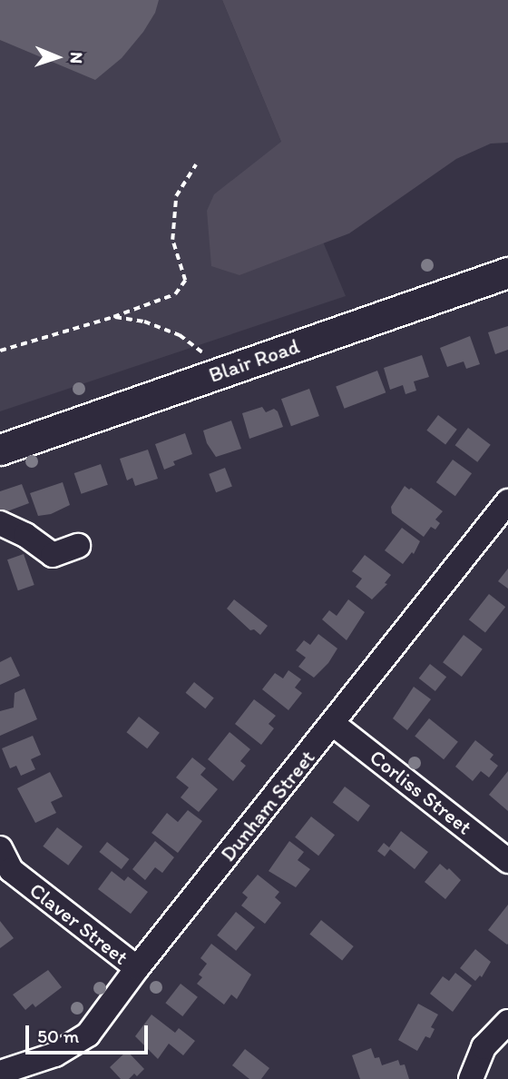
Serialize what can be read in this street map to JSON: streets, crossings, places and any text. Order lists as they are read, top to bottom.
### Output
{
  "streets": {
    "main road": ["Blair Road"],
    "street": ["Corliss Street", "Dunham Street", "Claver Street"]
  },
  "crossings": [
    ["Corliss Street", "Dunham Street"],
    ["Dunham Street", "Claver Street"]
  ],
  "scale_bar": "50 m",
  "north": "right"
}
